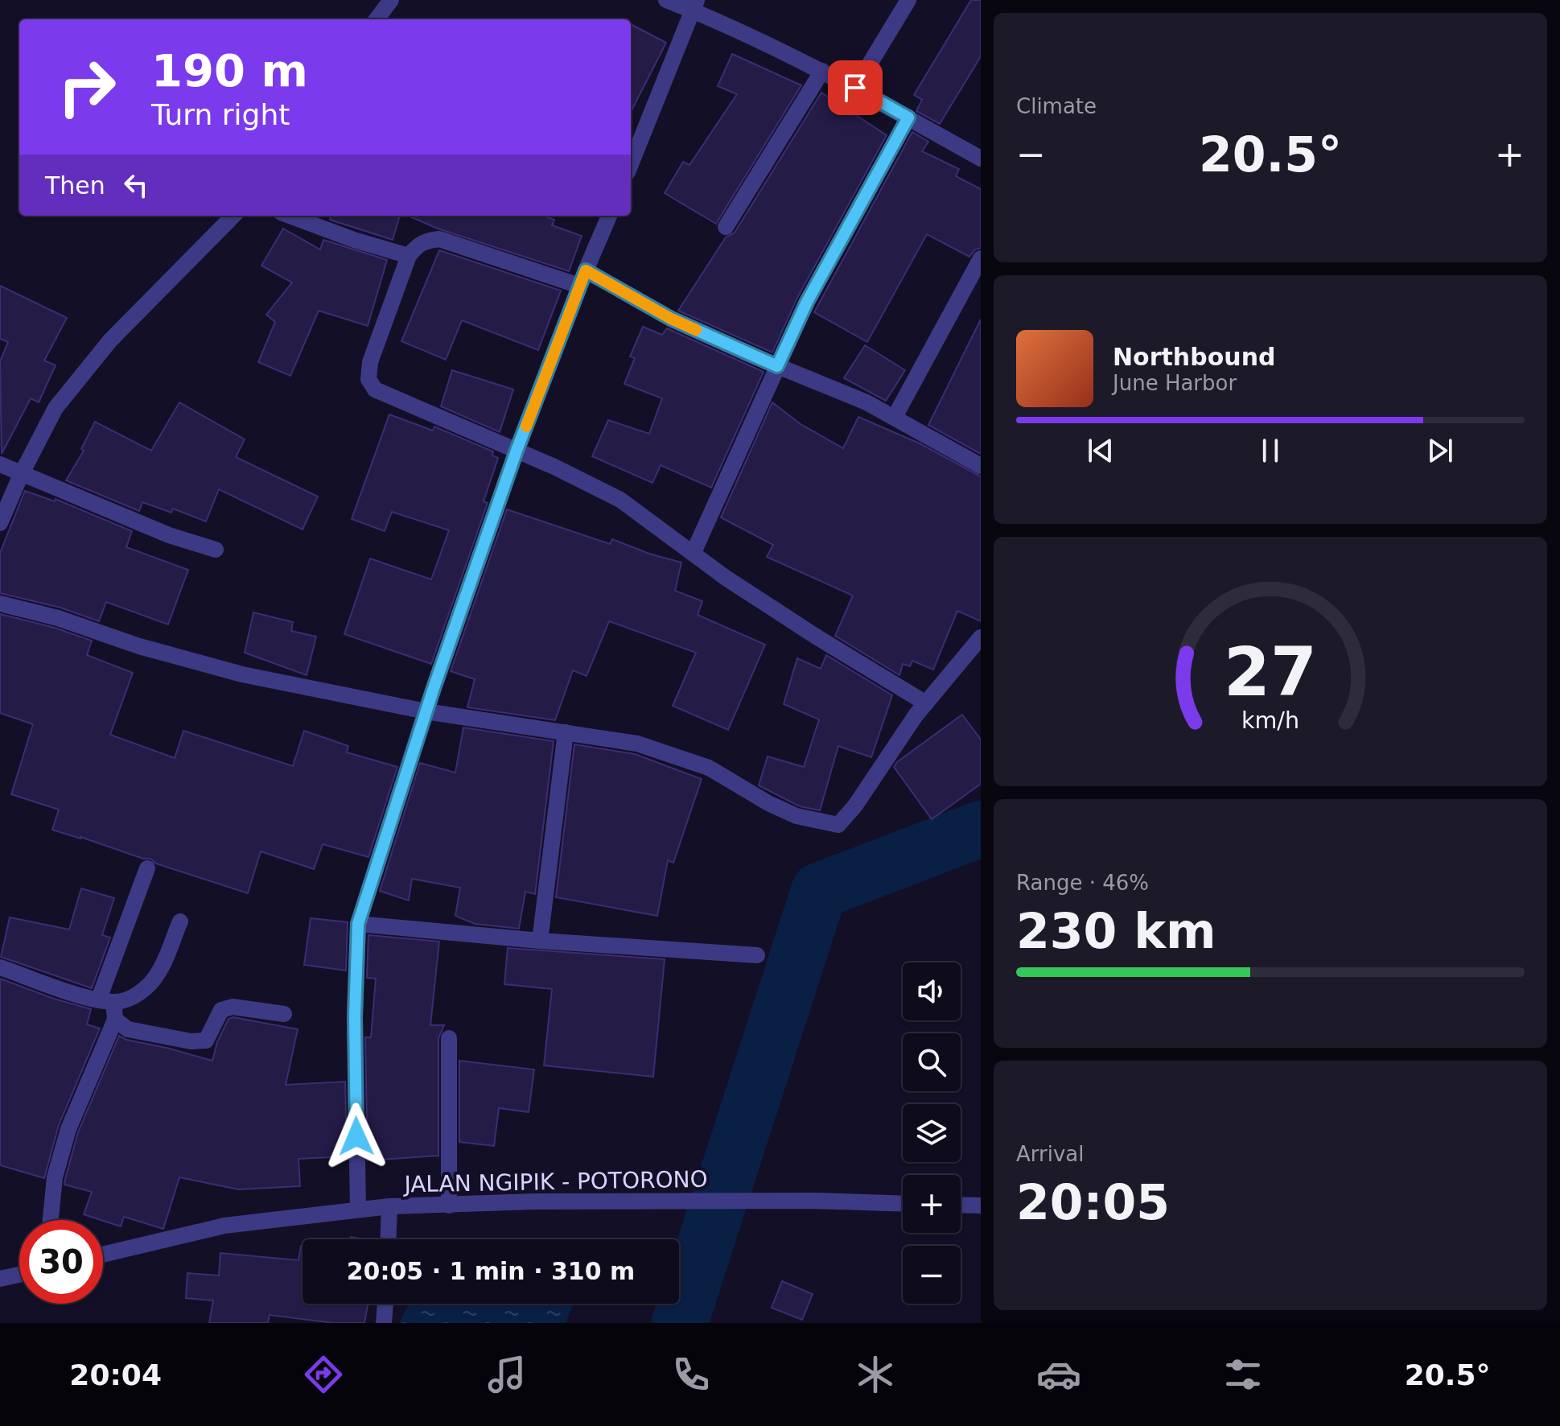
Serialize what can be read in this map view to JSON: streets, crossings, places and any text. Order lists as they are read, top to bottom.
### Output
{
  "streets": {
    "street": ["JALAN NGIPIK - POTORONO"]
  },
  "page": {
    "tile": [
      "Climate",
      ["Range · 46%", "230 km"],
      ["Arrival", "20:05"]
    ],
    "turn": ["190 m", "Turn right"],
    "heat": ["−", "20.5°", "+"],
    "then": "Then",
    "song": ["Northbound", "June Harbor"],
    "map_buttons": ["+", "−"],
    "limit": "30",
    "trip": "20:05 · 1 min · 310 m",
    "tabs": ["20:04", "20.5°"],
    "gauge": ["27", "km/h"]
  }
}
